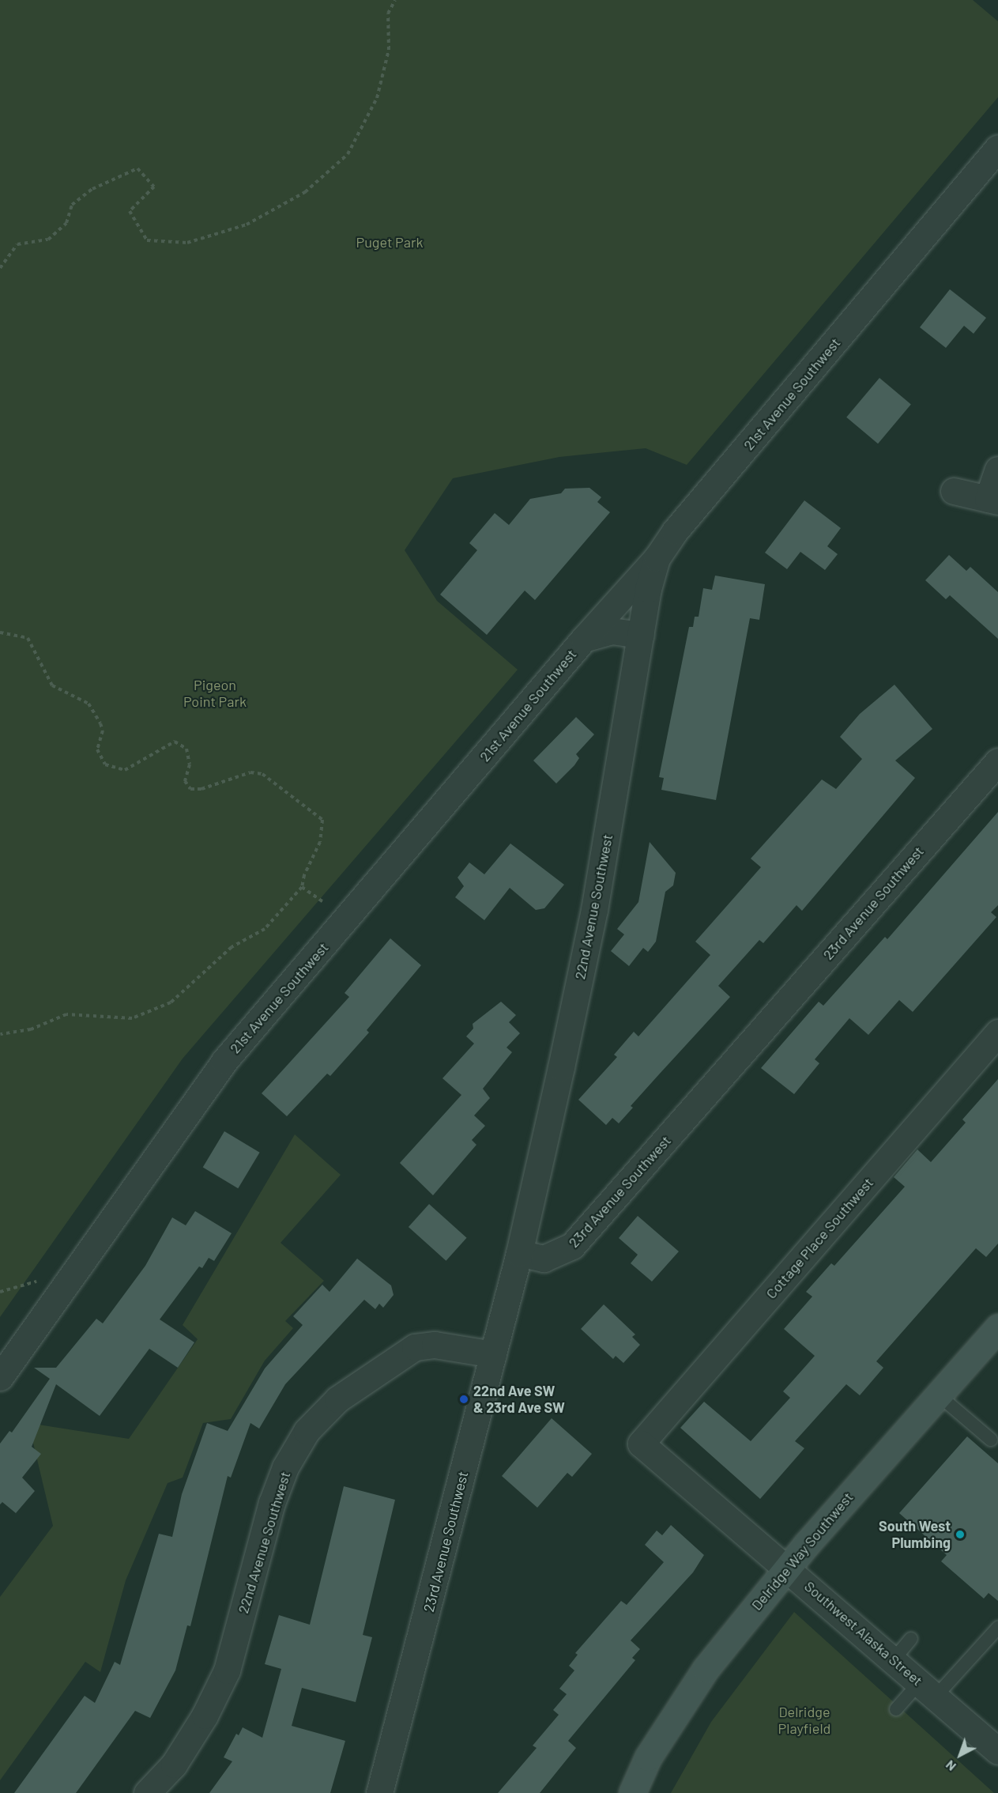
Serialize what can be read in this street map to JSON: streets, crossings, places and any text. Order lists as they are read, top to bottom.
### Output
{
  "streets": {
    "main road": ["Delridge Way Southwest"],
    "street": [
      "21st Avenue Southwest",
      "23rd Avenue Southwest",
      "22nd Avenue Southwest",
      "Cottage Place Southwest",
      "Southwest Alaska Street"
    ]
  },
  "crossings": [
    ["21st Avenue Southwest", "22nd Avenue Southwest"],
    ["23rd Avenue Southwest", "22nd Avenue Southwest"],
    ["Cottage Place Southwest", "Southwest Alaska Street"],
    ["Delridge Way Southwest", "Southwest Alaska Street"]
  ],
  "parks": ["Puget Park", "Pigeon Point Park", "Delridge Playfield"],
  "places": ["22nd Ave SW & 23rd Ave SW", "South West Plumbing"],
  "north": "bottom left"
}
